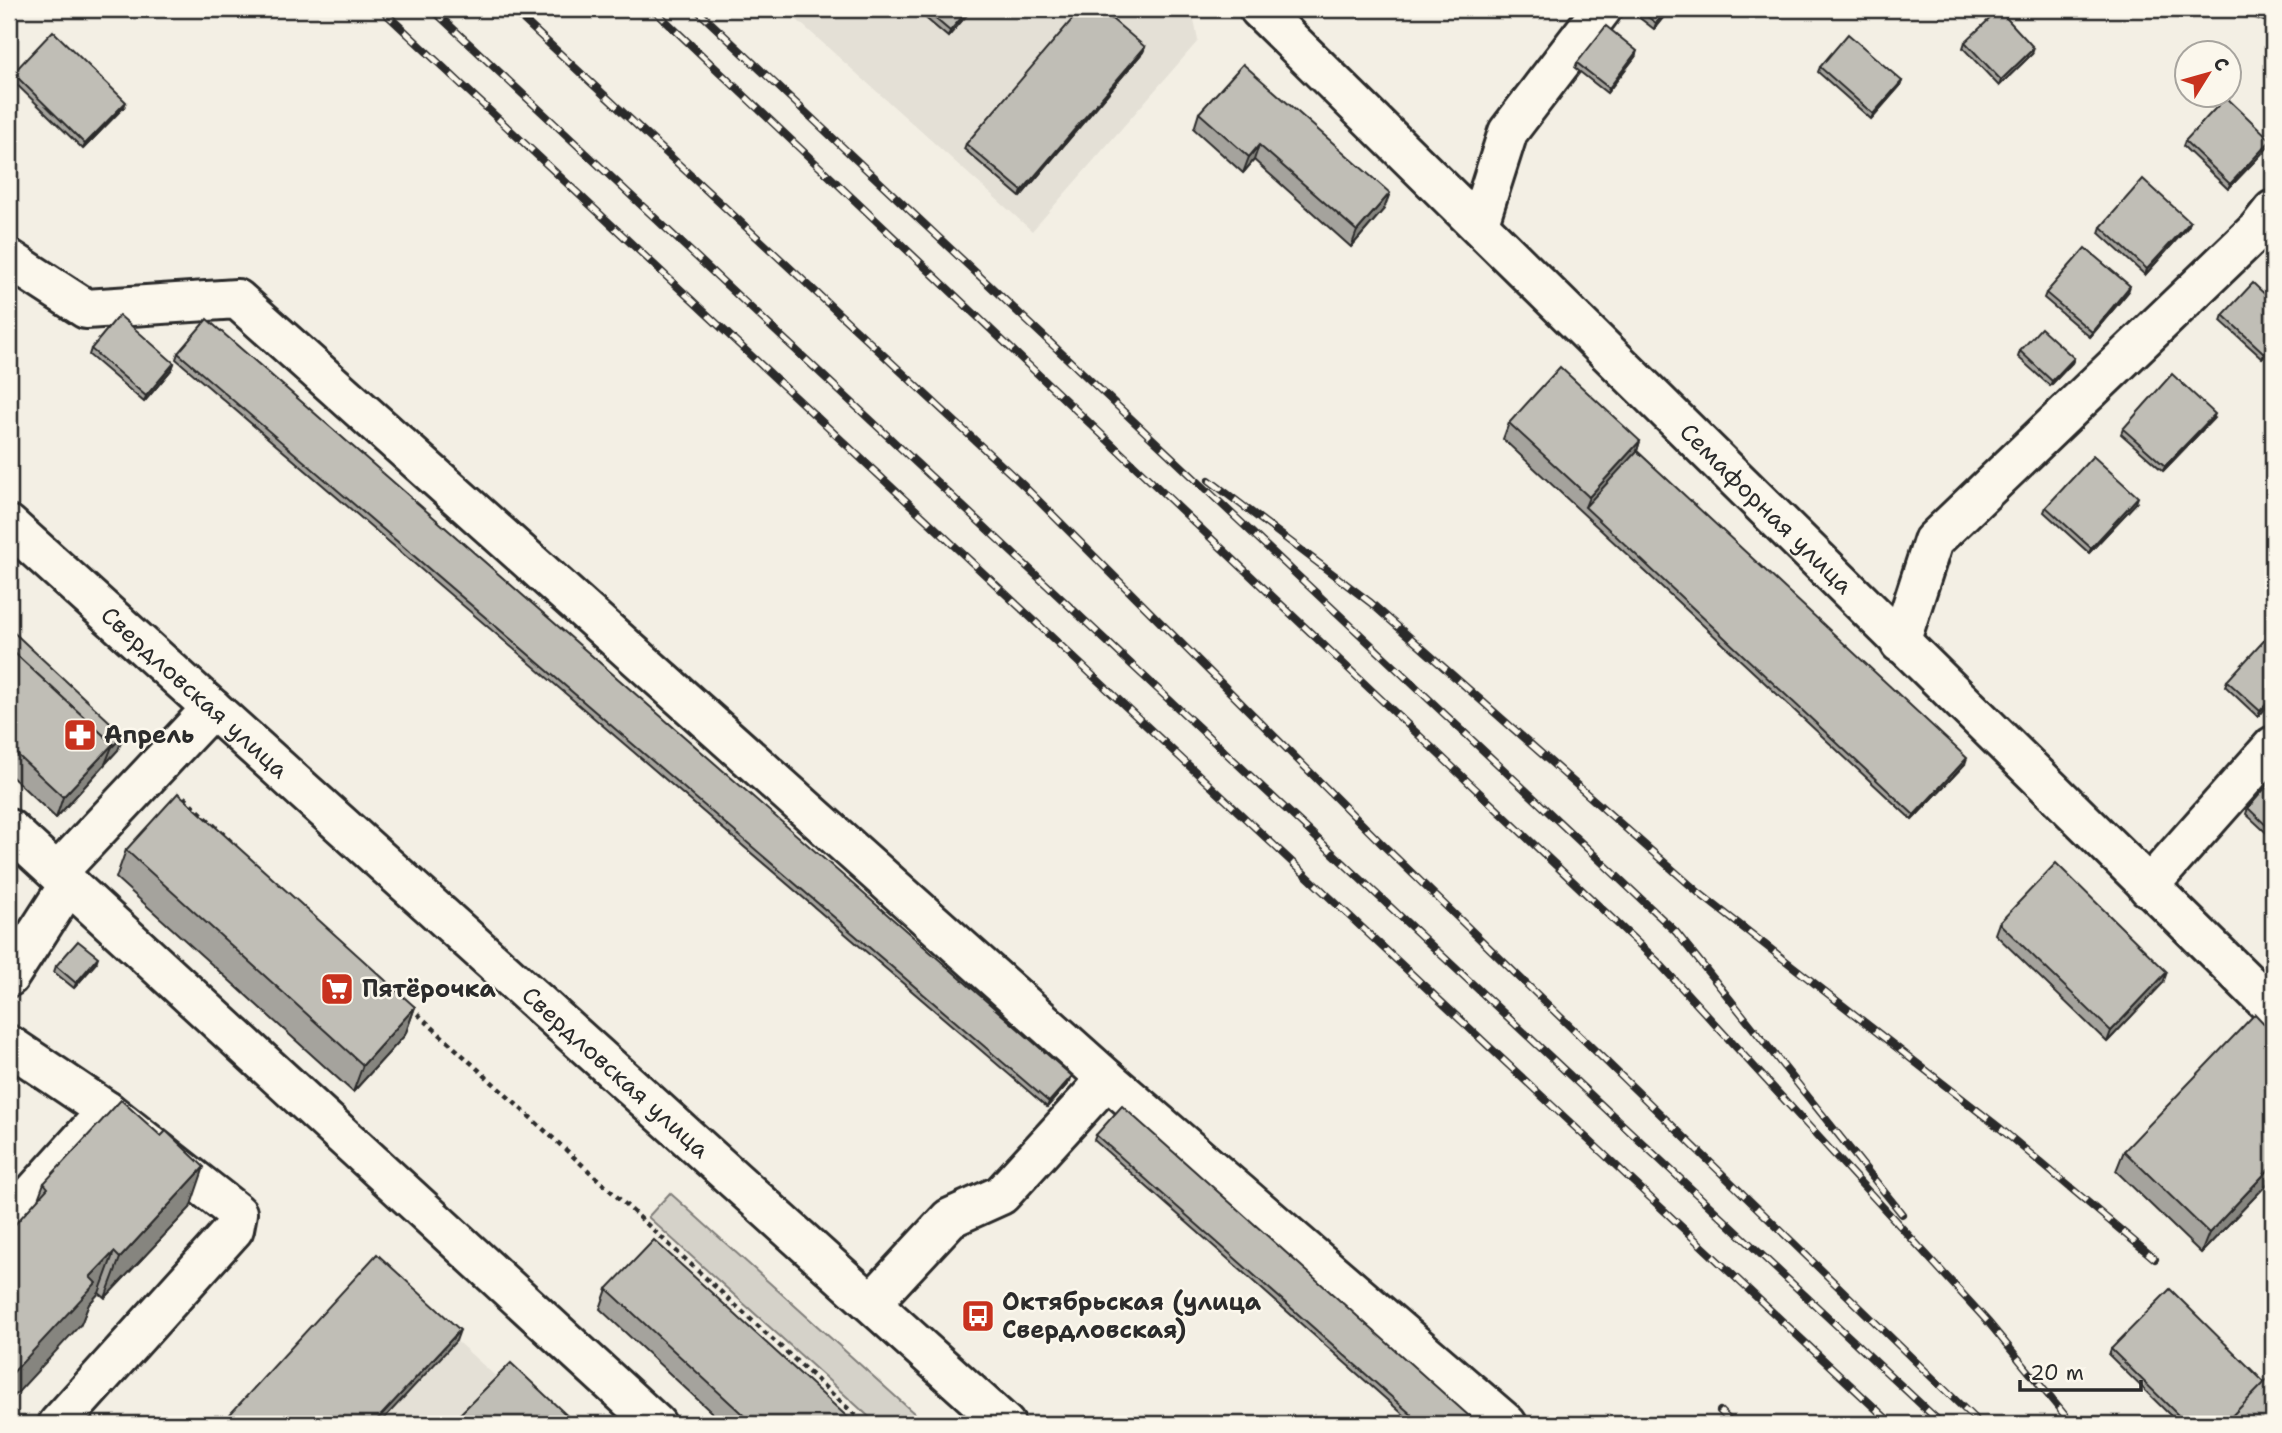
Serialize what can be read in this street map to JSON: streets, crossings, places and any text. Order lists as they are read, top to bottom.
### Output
{
  "streets": {
    "main road": ["Семафорная улица", "Свердловская улица"]
  },
  "places": {
    "pharmacy": ["Апрель"],
    "supermarket": ["Пятёрочка"],
    "bus stop": ["Октябрьская (улица Свердловская)"]
  },
  "scale_bar": "20 m",
  "north": "top right"
}
